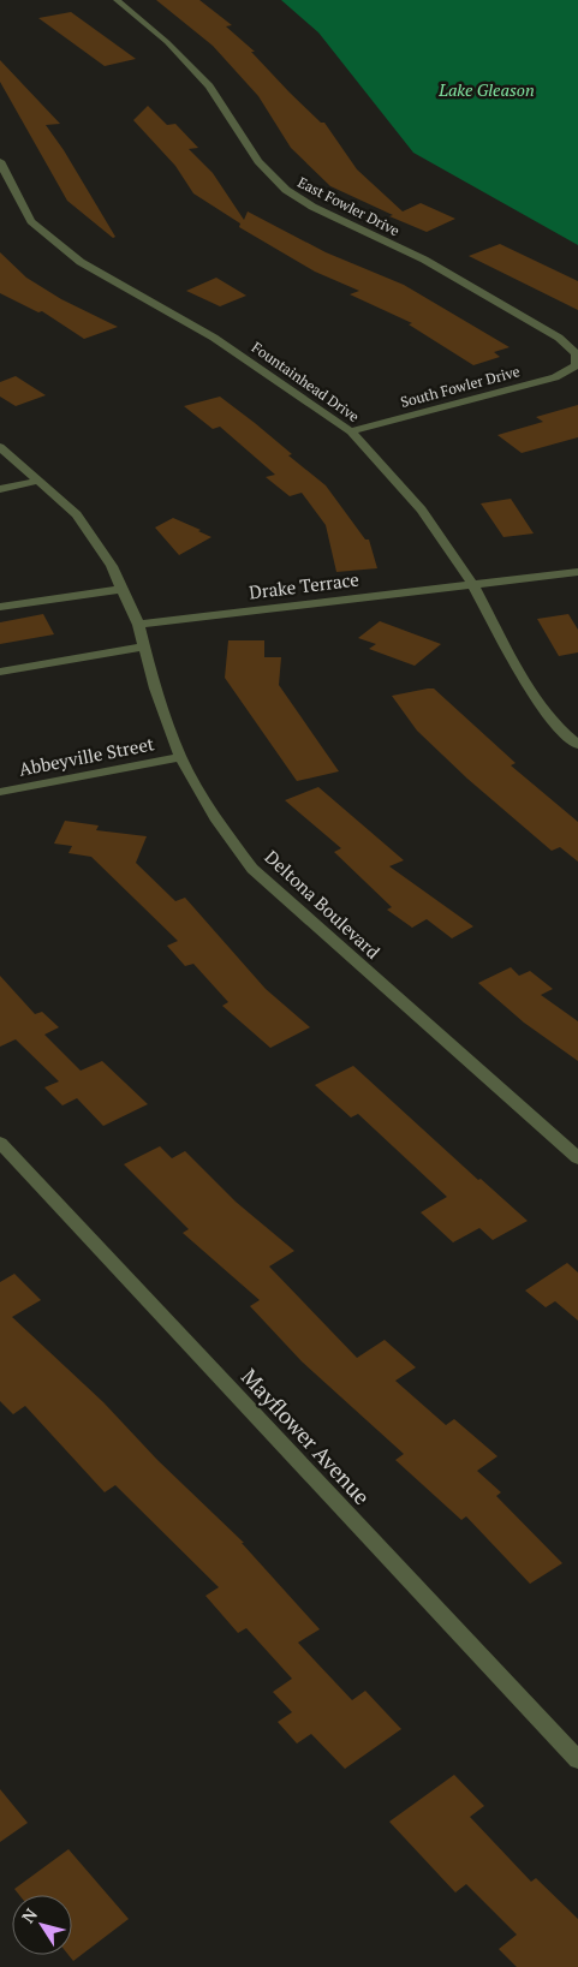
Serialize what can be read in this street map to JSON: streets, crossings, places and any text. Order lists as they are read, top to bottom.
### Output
{
  "streets": {
    "street": [
      "East Fowler Drive",
      "Fountainhead Drive",
      "South Fowler Drive",
      "Drake Terrace",
      "Abbeyville Street",
      "Deltona Boulevard",
      "Mayflower Avenue"
    ]
  },
  "crossings": [
    ["East Fowler Drive", "South Fowler Drive"],
    ["Fountainhead Drive", "South Fowler Drive"],
    ["Fountainhead Drive", "Drake Terrace"],
    ["Drake Terrace", "Deltona Boulevard"],
    ["Abbeyville Street", "Deltona Boulevard"]
  ],
  "water": ["Lake Gleason"],
  "north": "top left"
}
